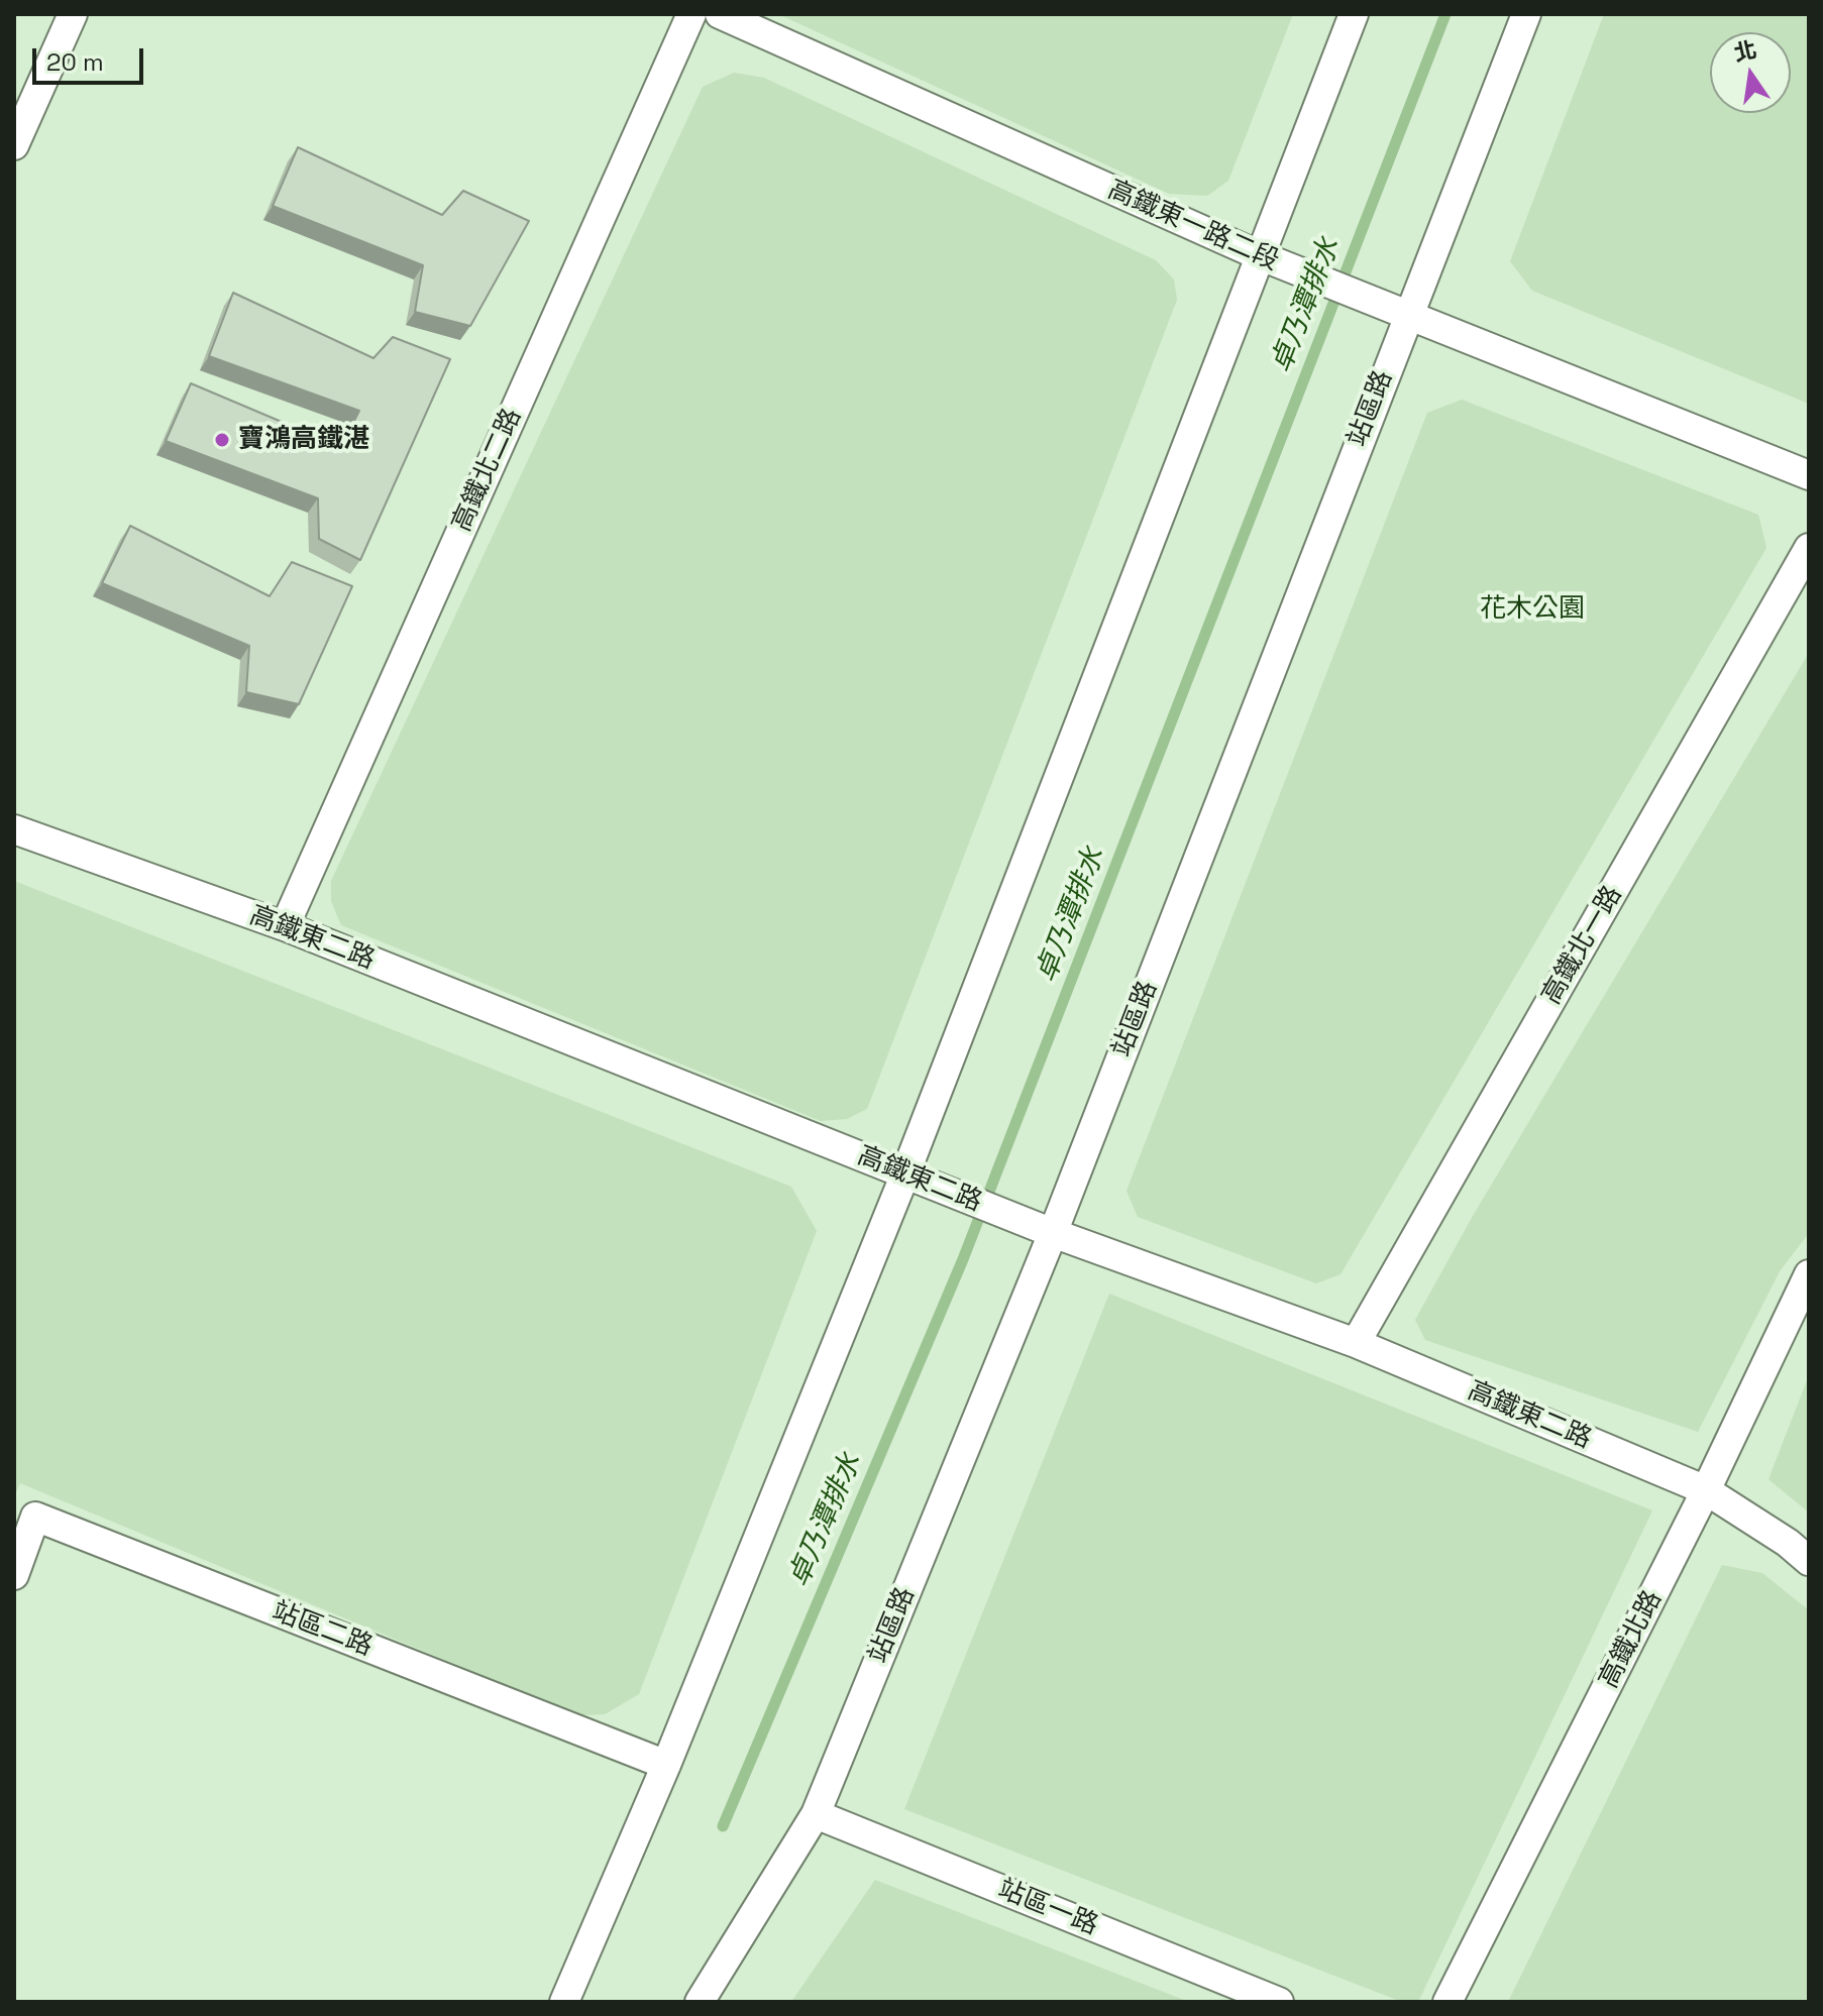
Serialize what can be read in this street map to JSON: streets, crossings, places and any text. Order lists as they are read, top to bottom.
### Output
{
  "streets": {
    "street": [
      "高鐵東一路二段",
      "站區路",
      "高鐵北二路",
      "高鐵東二路",
      "高鐵北一路",
      "站區二路",
      "高鐵北路",
      "站區一路"
    ]
  },
  "crossings": [
    ["高鐵東一路二段", "站區路"],
    ["站區路", "高鐵東二路"],
    ["站區路", "站區一路"],
    ["高鐵北二路", "高鐵東二路"],
    ["高鐵東二路", "高鐵北一路"],
    ["高鐵東二路", "高鐵北路"]
  ],
  "water": ["卓乃潭排水"],
  "parks": ["花木公園"],
  "places": ["寶鴻高鐵湛"],
  "scale_bar": "20 m",
  "north": "top"
}
